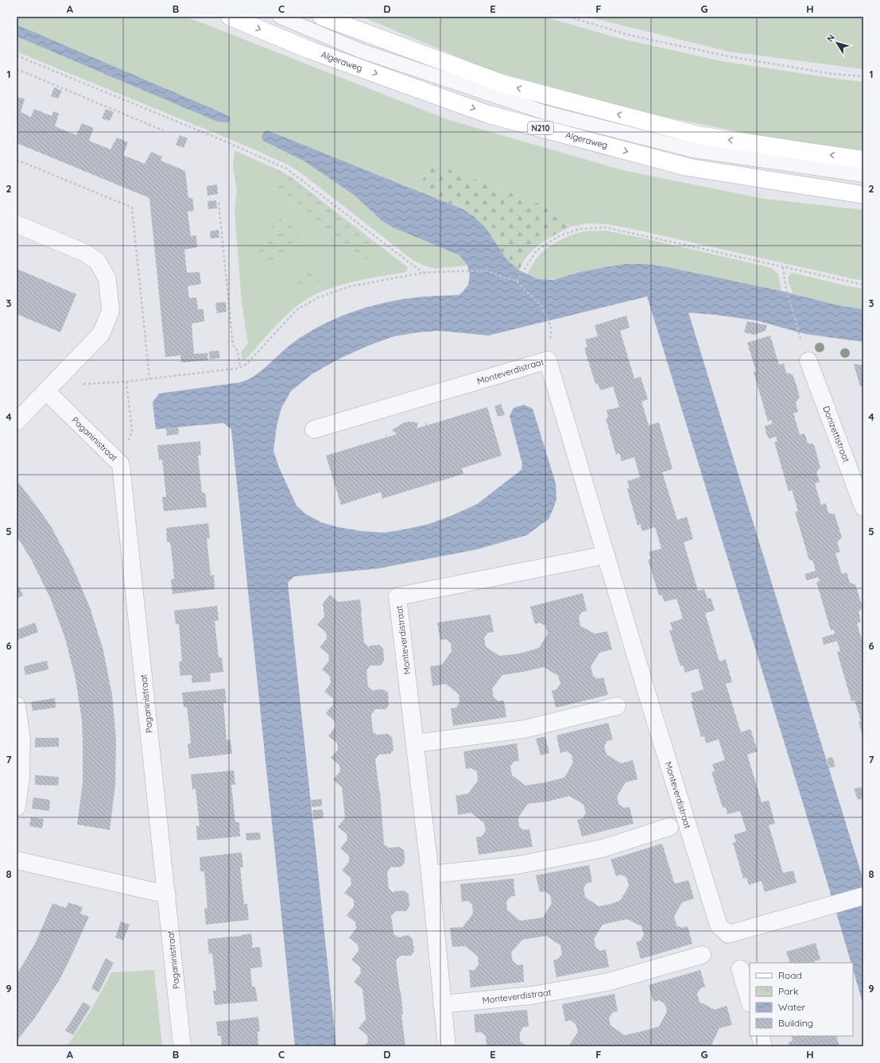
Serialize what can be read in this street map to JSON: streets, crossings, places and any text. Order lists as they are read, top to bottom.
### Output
{
  "streets": {
    "main road": ["Algeraweg", "N210"],
    "street": ["Monteverdistraat", "Donizettistraat", "Paganinistraat"]
  },
  "legend": [
    "Road",
    "Park",
    "Water",
    "Building"
  ],
  "north": "top left",
  "grid": {
    "columns": [
      "A",
      "B",
      "C",
      "D",
      "E",
      "F",
      "G",
      "H"
    ],
    "rows": [
      "1",
      "2",
      "3",
      "4",
      "5",
      "6",
      "7",
      "8",
      "9"
    ]
  }
}
